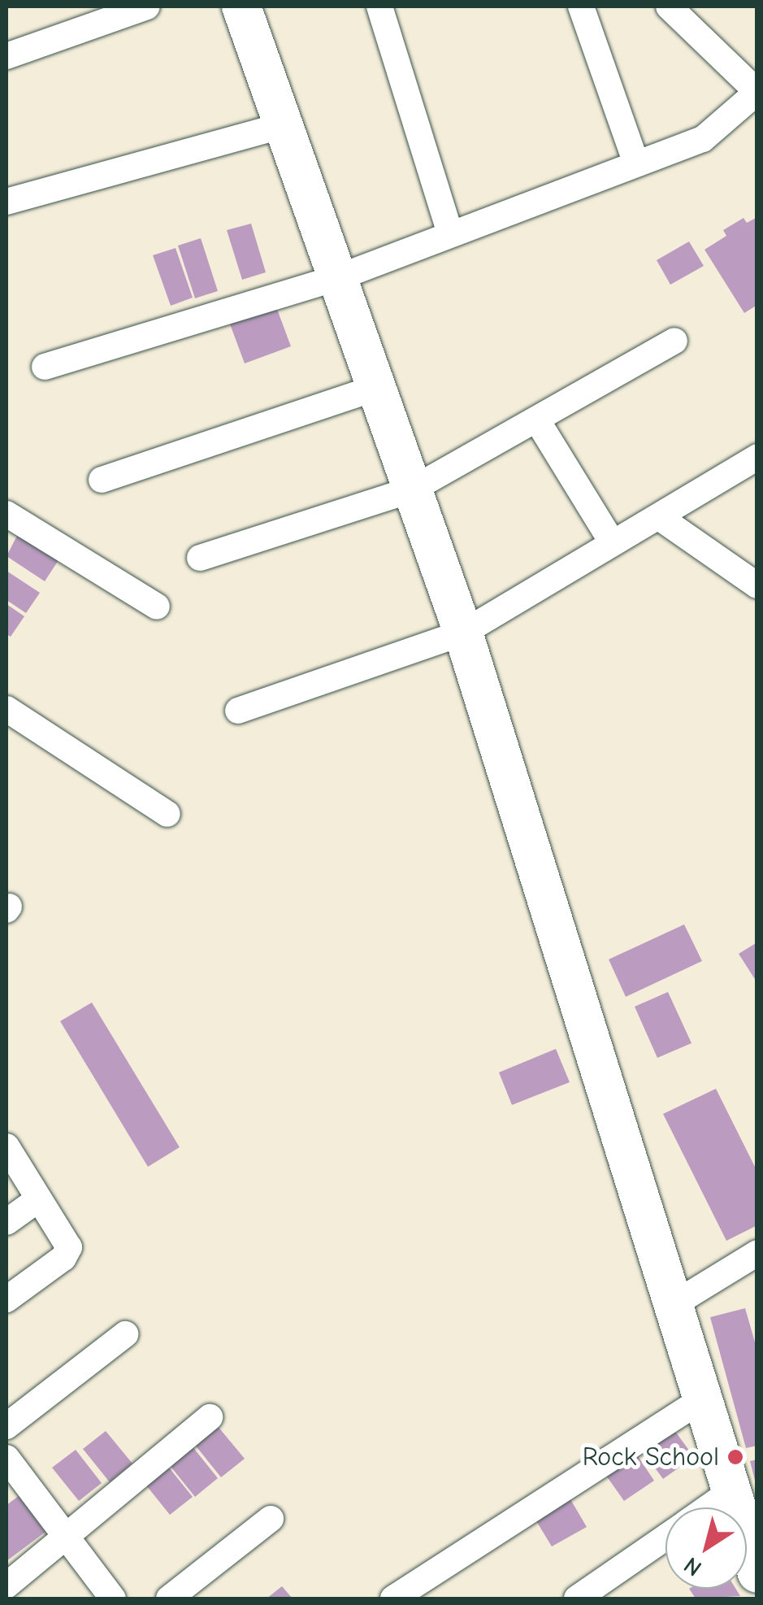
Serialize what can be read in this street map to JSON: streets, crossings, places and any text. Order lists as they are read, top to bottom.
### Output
{
  "places": ["Rock School"],
  "north": "bottom left"
}
